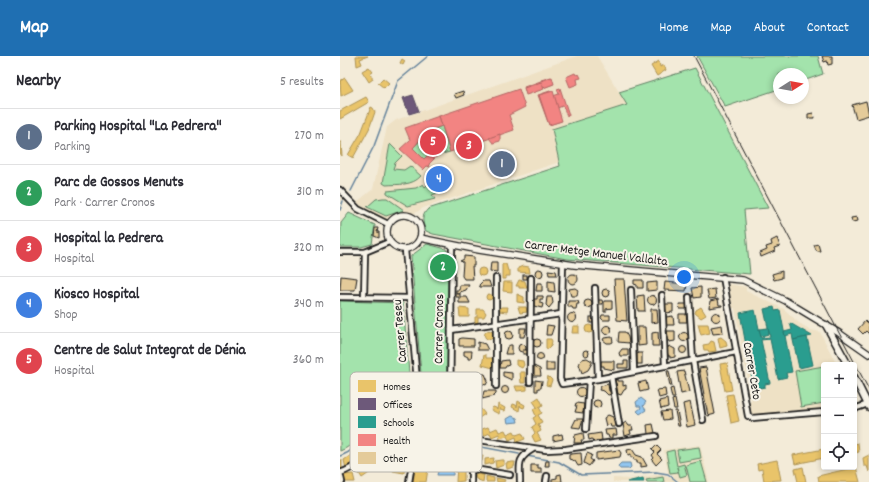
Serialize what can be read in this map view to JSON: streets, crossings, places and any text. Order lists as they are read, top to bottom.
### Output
{
  "streets": {
    "street": [
      "Carrer Metge Manuel Vallalta",
      "Carrer Cronos",
      "Carrer Teseu",
      "Carrer Ceto"
    ]
  },
  "crossings": [
    ["Carrer Metge Manuel Vallalta", "Carrer Cronos"],
    ["Carrer Metge Manuel Vallalta", "Carrer Teseu"],
    ["Carrer Metge Manuel Vallalta", "Carrer Ceto"]
  ],
  "legend": [
    "Homes",
    "Offices",
    "Schools",
    "Health",
    "Other"
  ],
  "north": "right",
  "page": {
    "header": "Map",
    "nav": [
      "Home",
      "Map",
      "About",
      "Contact"
    ],
    "heading": ["Nearby", "5 results"],
    "list": [
      {
        "mark": "1",
        "name": "Parking Hospital \"La Pedrera\"",
        "note": "Parking",
        "value": "270 m"
      },
      {
        "mark": "2",
        "name": "Parc de Gossos Menuts",
        "note": "Park · Carrer Cronos",
        "value": "310 m"
      },
      {
        "mark": "3",
        "name": "Hospital la Pedrera",
        "note": "Hospital",
        "value": "320 m"
      },
      {
        "mark": "4",
        "name": "Kiosco Hospital",
        "note": "Shop",
        "value": "340 m"
      },
      {
        "mark": "5",
        "name": "Centre de Salut Integrat de Dénia",
        "note": "Hospital",
        "value": "360 m"
      }
    ],
    "pins": [
      "5",
      "3",
      "1",
      "4",
      "2"
    ],
    "map_buttons": ["+", "−"]
  }
}
